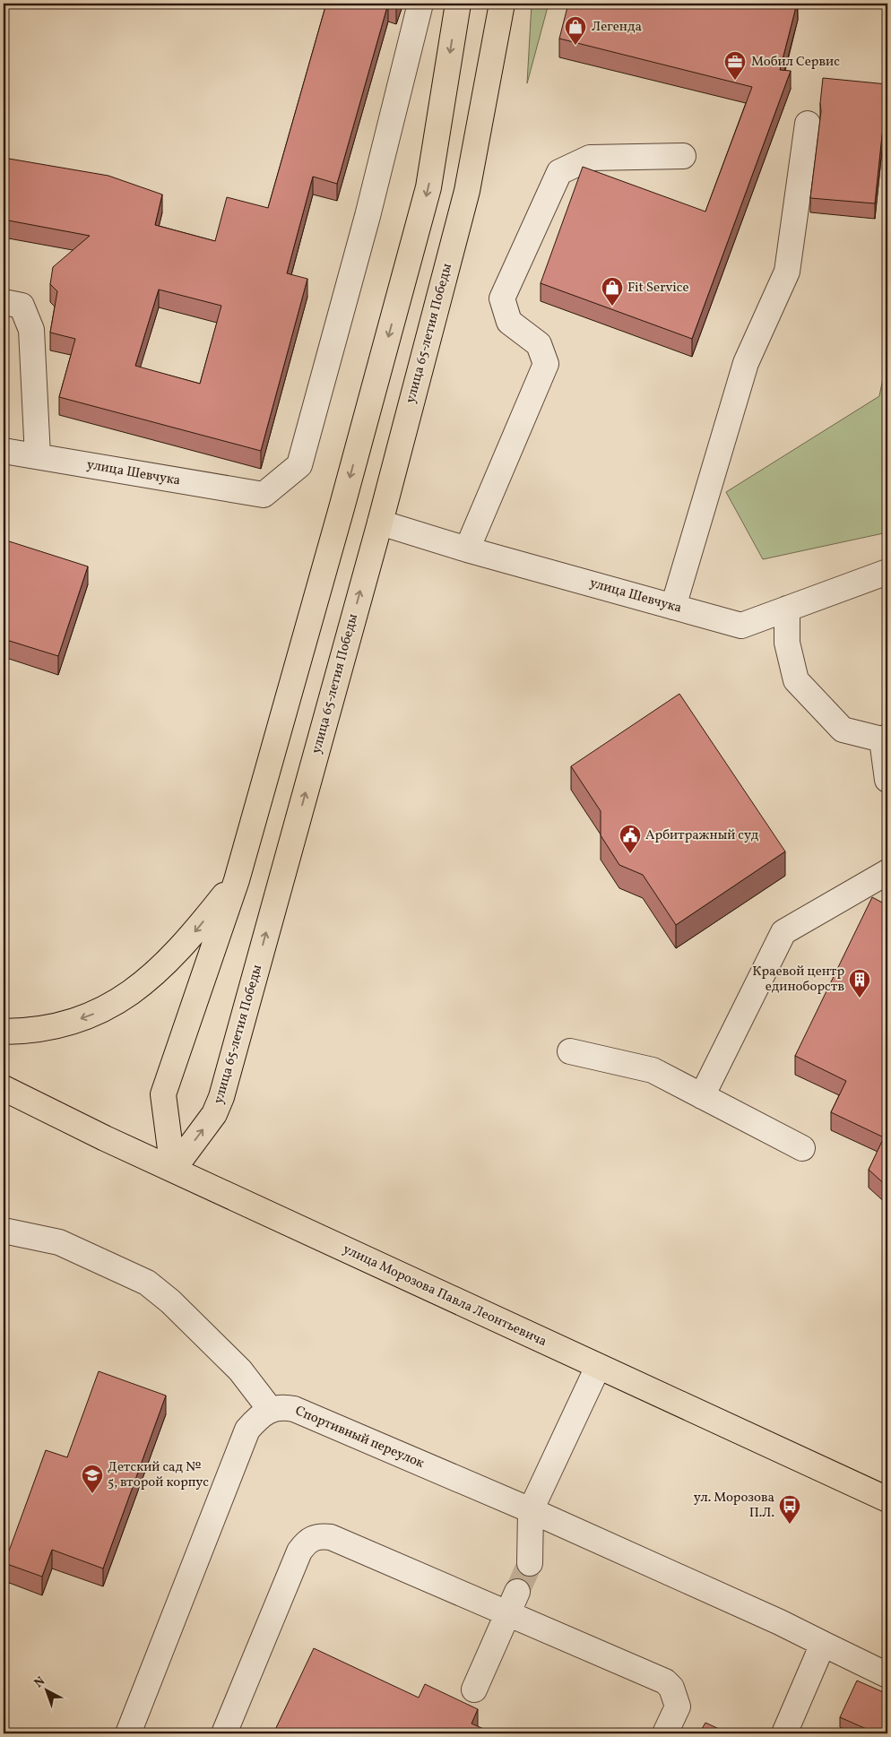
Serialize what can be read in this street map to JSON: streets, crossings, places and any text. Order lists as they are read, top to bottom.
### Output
{
  "streets": {
    "main road": ["улица 65-летия Победы", "улица Морозова Павла Леонтьевича"],
    "street": ["улица Шевчука", "Спортивный переулок"]
  },
  "crossings": [
    ["улица 65-летия Победы", "улица Шевчука"],
    ["улица 65-летия Победы", "улица Морозова Павла Леонтьевича"]
  ],
  "places": {
    "shop": ["Легенда", "Fit Service"],
    "office": ["Мобил Сервис"],
    "public building": ["Арбитражный суд"],
    "building": ["Краевой центр единоборств"],
    "school or university": ["Детский сад № 5, второй корпус"],
    "bus stop": ["ул. Морозова П.Л."]
  },
  "north": "top left"
}
